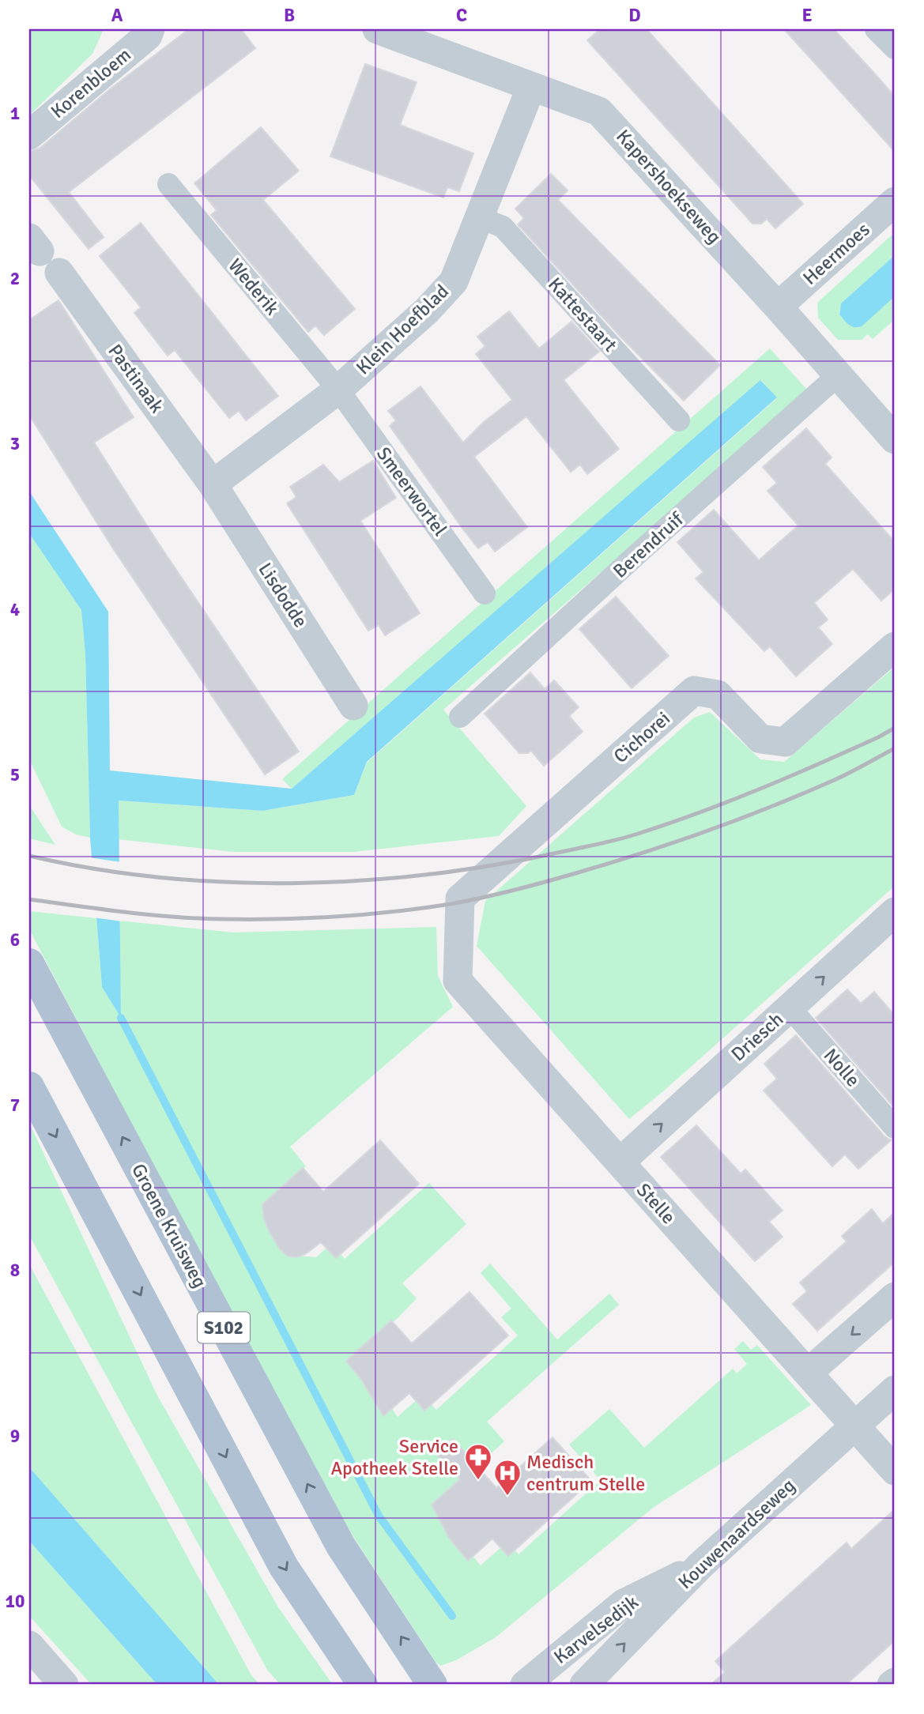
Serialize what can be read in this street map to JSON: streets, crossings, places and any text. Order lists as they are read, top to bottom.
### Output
{
  "streets": {
    "main road": ["Groene Kruisweg", "S102"],
    "street": [
      "Korenbloem",
      "Kapershoekseweg",
      "Heermoes",
      "Wederik",
      "Kattestaart",
      "Klein Hoefblad",
      "Pastinaak",
      "Smeerwortel",
      "Berendruif",
      "Lisdodde",
      "Cichorei",
      "Driesch",
      "Nolle",
      "Stelle",
      "Kouwenaardseweg",
      "Karvelsedijk"
    ]
  },
  "crossings": [
    ["Kapershoekseweg", "Heermoes"],
    ["Kapershoekseweg", "Klein Hoefblad"],
    ["Kapershoekseweg", "Berendruif"],
    ["Wederik", "Klein Hoefblad"],
    ["Wederik", "Smeerwortel"],
    ["Kattestaart", "Klein Hoefblad"],
    ["Klein Hoefblad", "Pastinaak"],
    ["Klein Hoefblad", "Smeerwortel"],
    ["Klein Hoefblad", "Lisdodde"],
    ["Pastinaak", "Lisdodde"],
    ["Cichorei", "Stelle"],
    ["Driesch", "Nolle"],
    ["Driesch", "Stelle"],
    ["Stelle", "Kouwenaardseweg"],
    ["Kouwenaardseweg", "Karvelsedijk"]
  ],
  "one_way": ["Driesch", "Kouwenaardseweg"],
  "places": {
    "pharmacy": ["Service Apotheek Stelle"],
    "hospital": ["Medisch centrum Stelle"]
  },
  "grid": {
    "columns": [
      "A",
      "B",
      "C",
      "D",
      "E"
    ],
    "rows": [
      "1",
      "2",
      "3",
      "4",
      "5",
      "6",
      "7",
      "8",
      "9",
      "10"
    ]
  }
}
